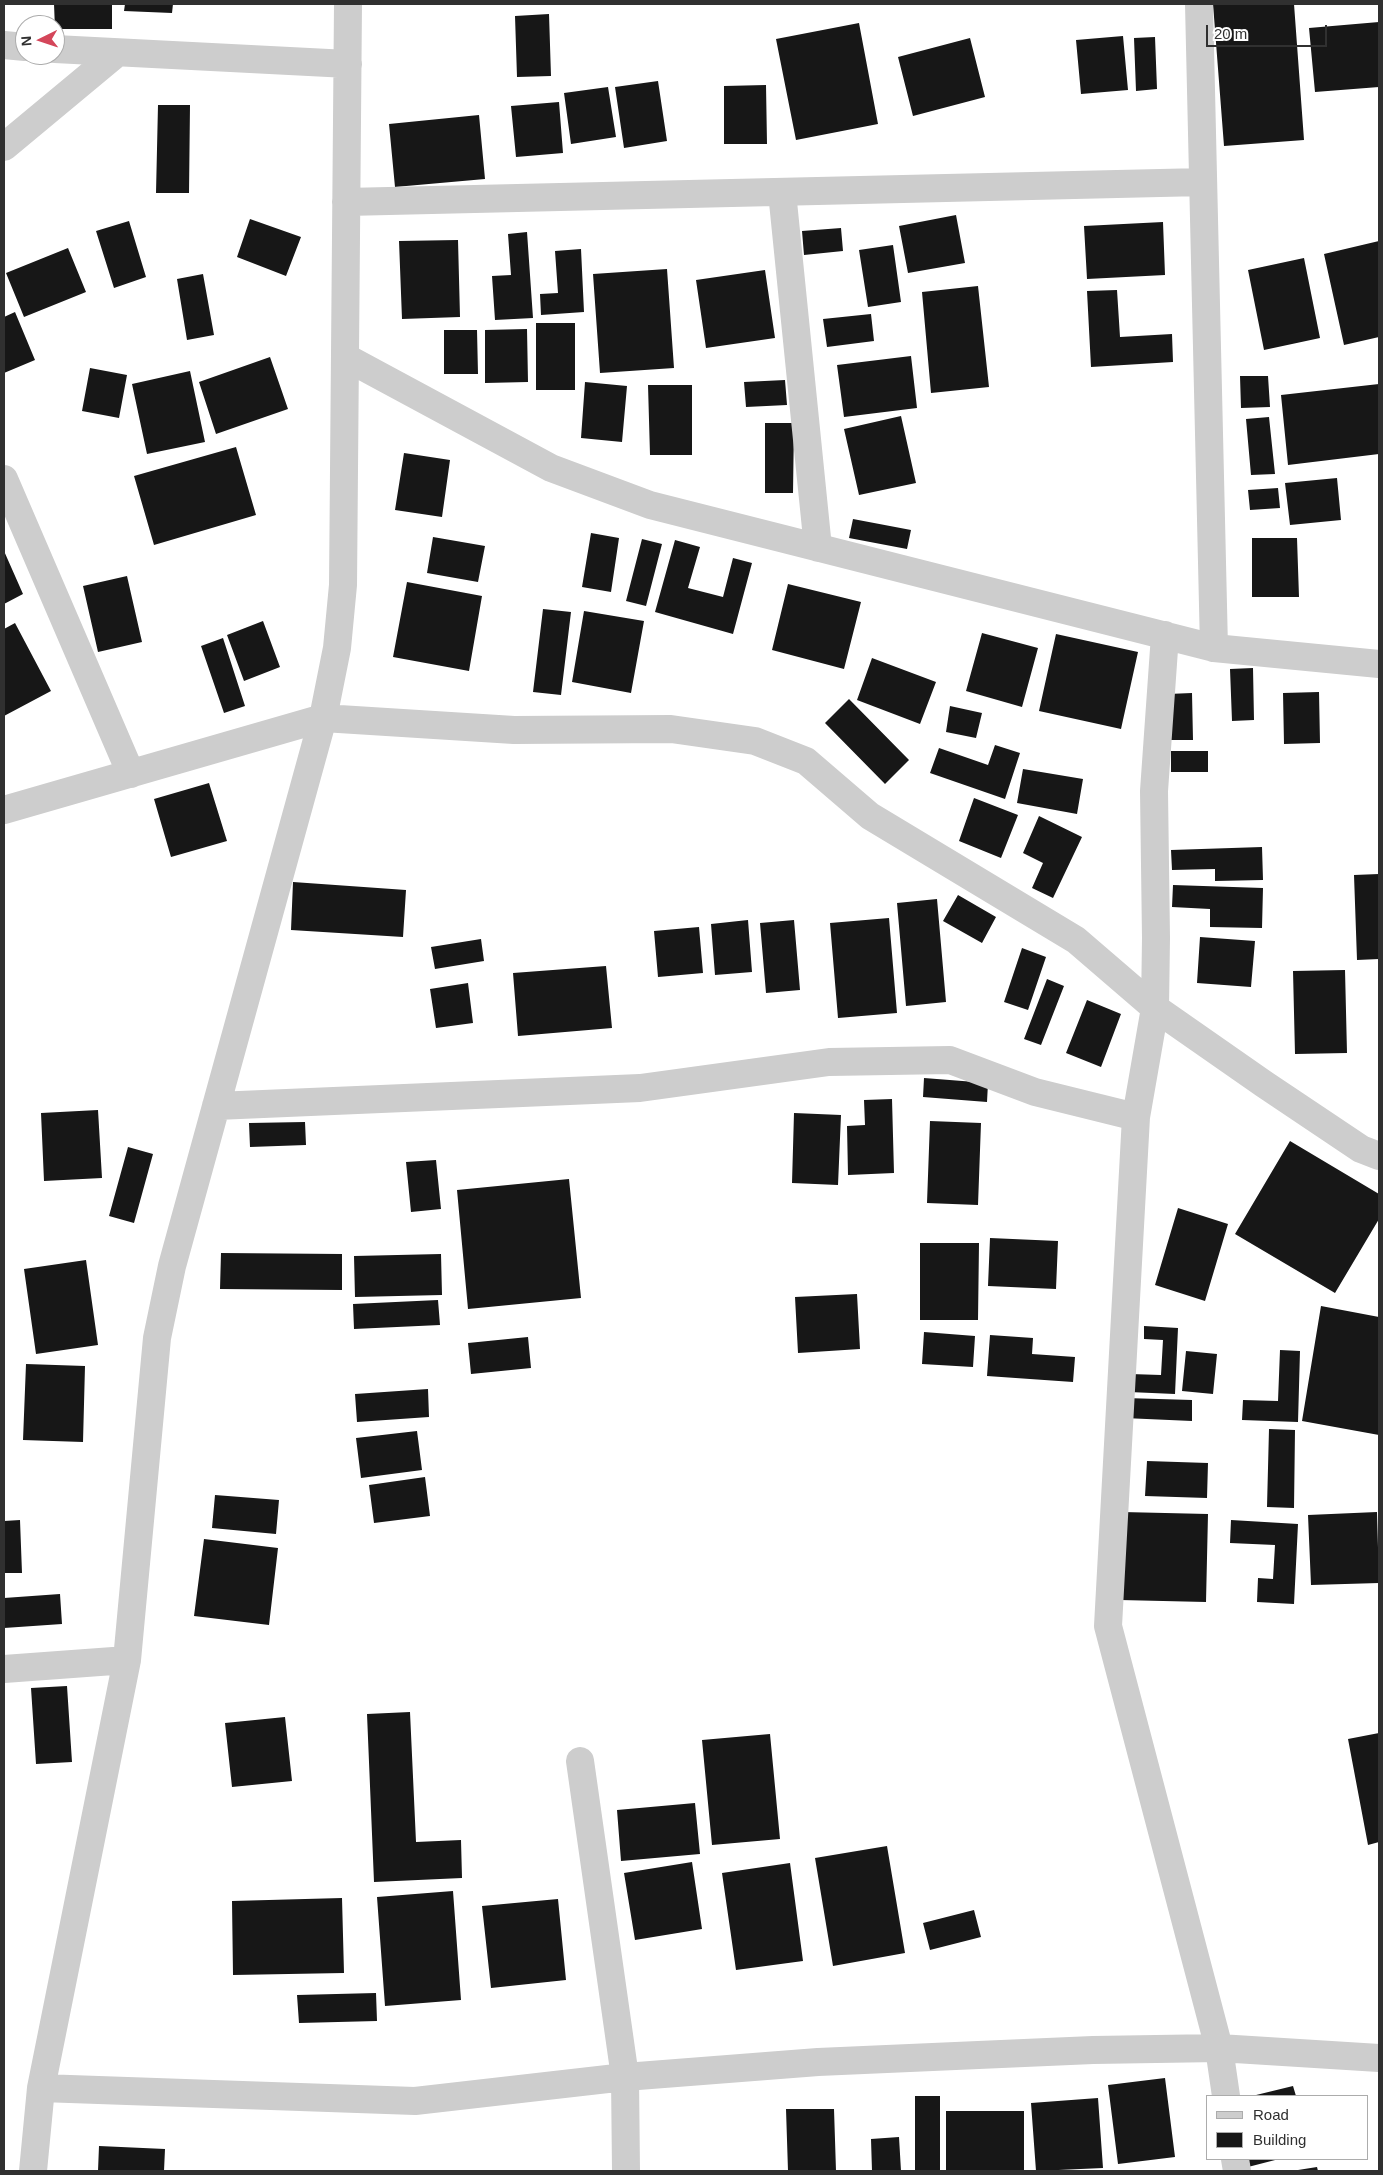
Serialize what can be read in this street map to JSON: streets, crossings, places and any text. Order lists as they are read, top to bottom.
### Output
{
  "legend": ["Road", "Building"],
  "scale_bar": "20 m",
  "north": "left"
}
